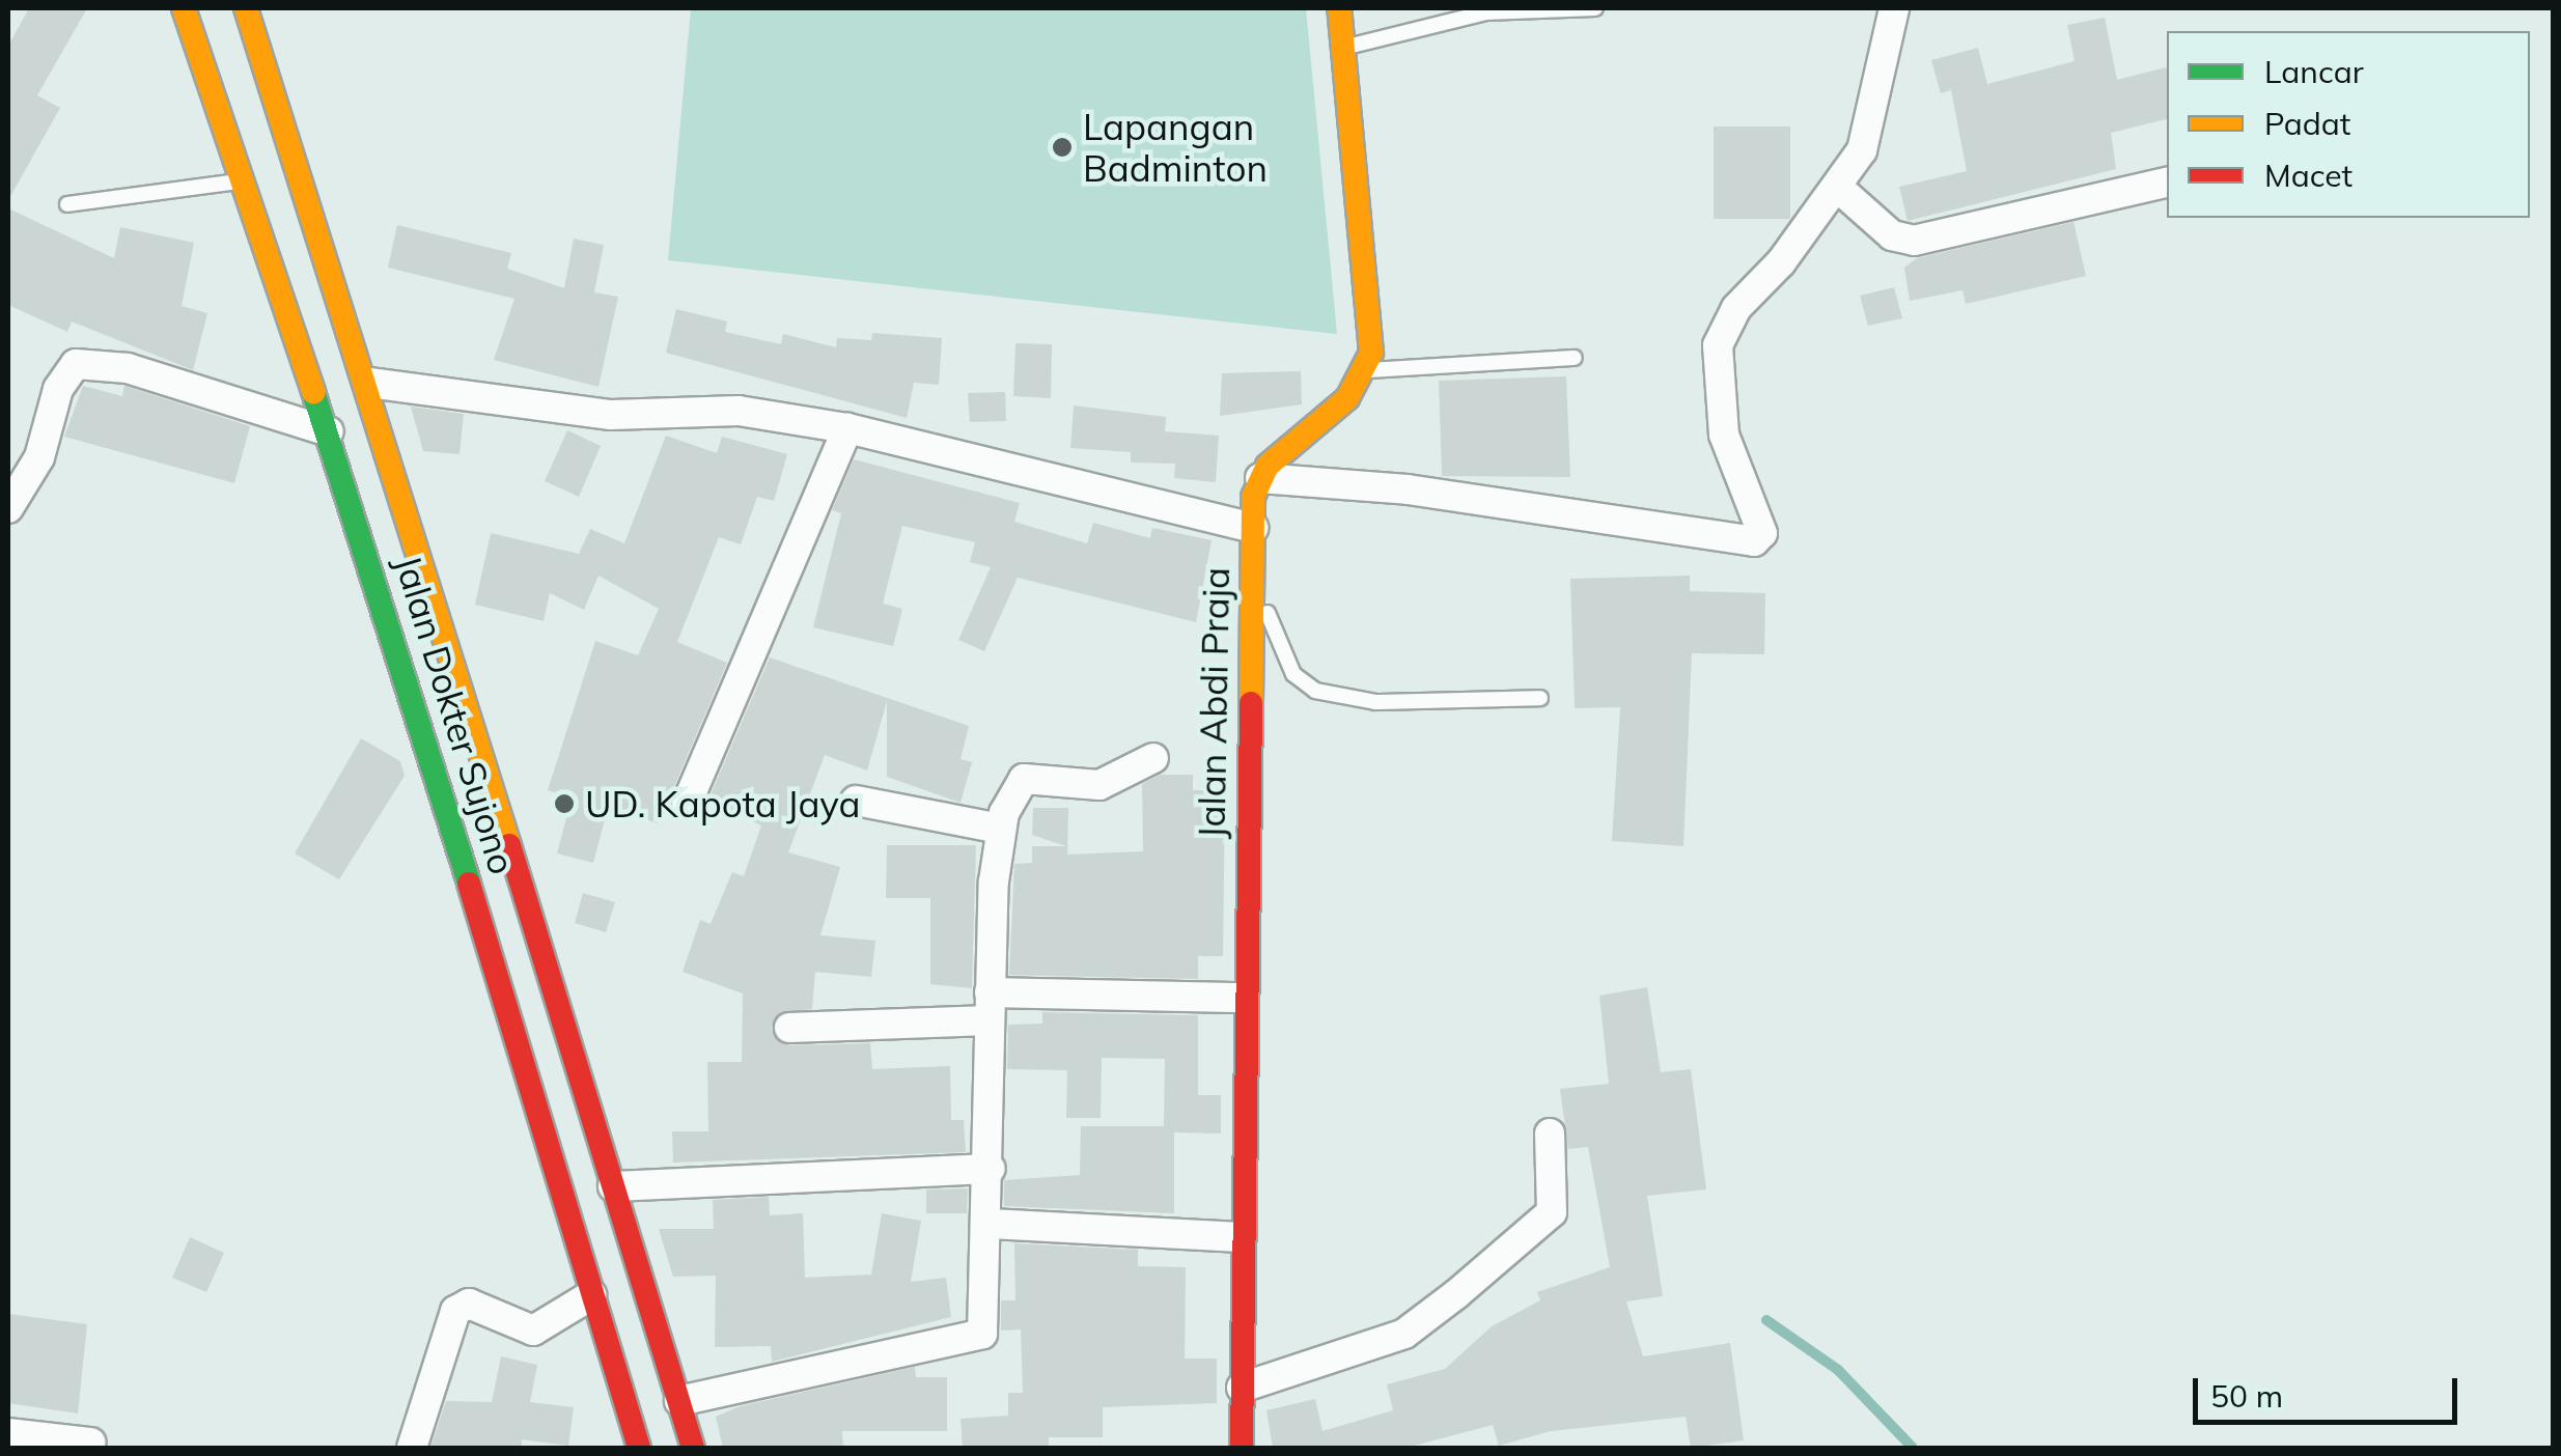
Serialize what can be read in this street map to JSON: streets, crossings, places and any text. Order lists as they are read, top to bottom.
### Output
{
  "streets": {
    "main road": ["Jalan Abdi Praja", "Jalan Dokter Sujono"]
  },
  "places": ["Lapangan Badminton", "UD. Kapota Jaya"],
  "legend": ["Lancar", "Padat", "Macet"],
  "scale_bar": "50 m"
}
